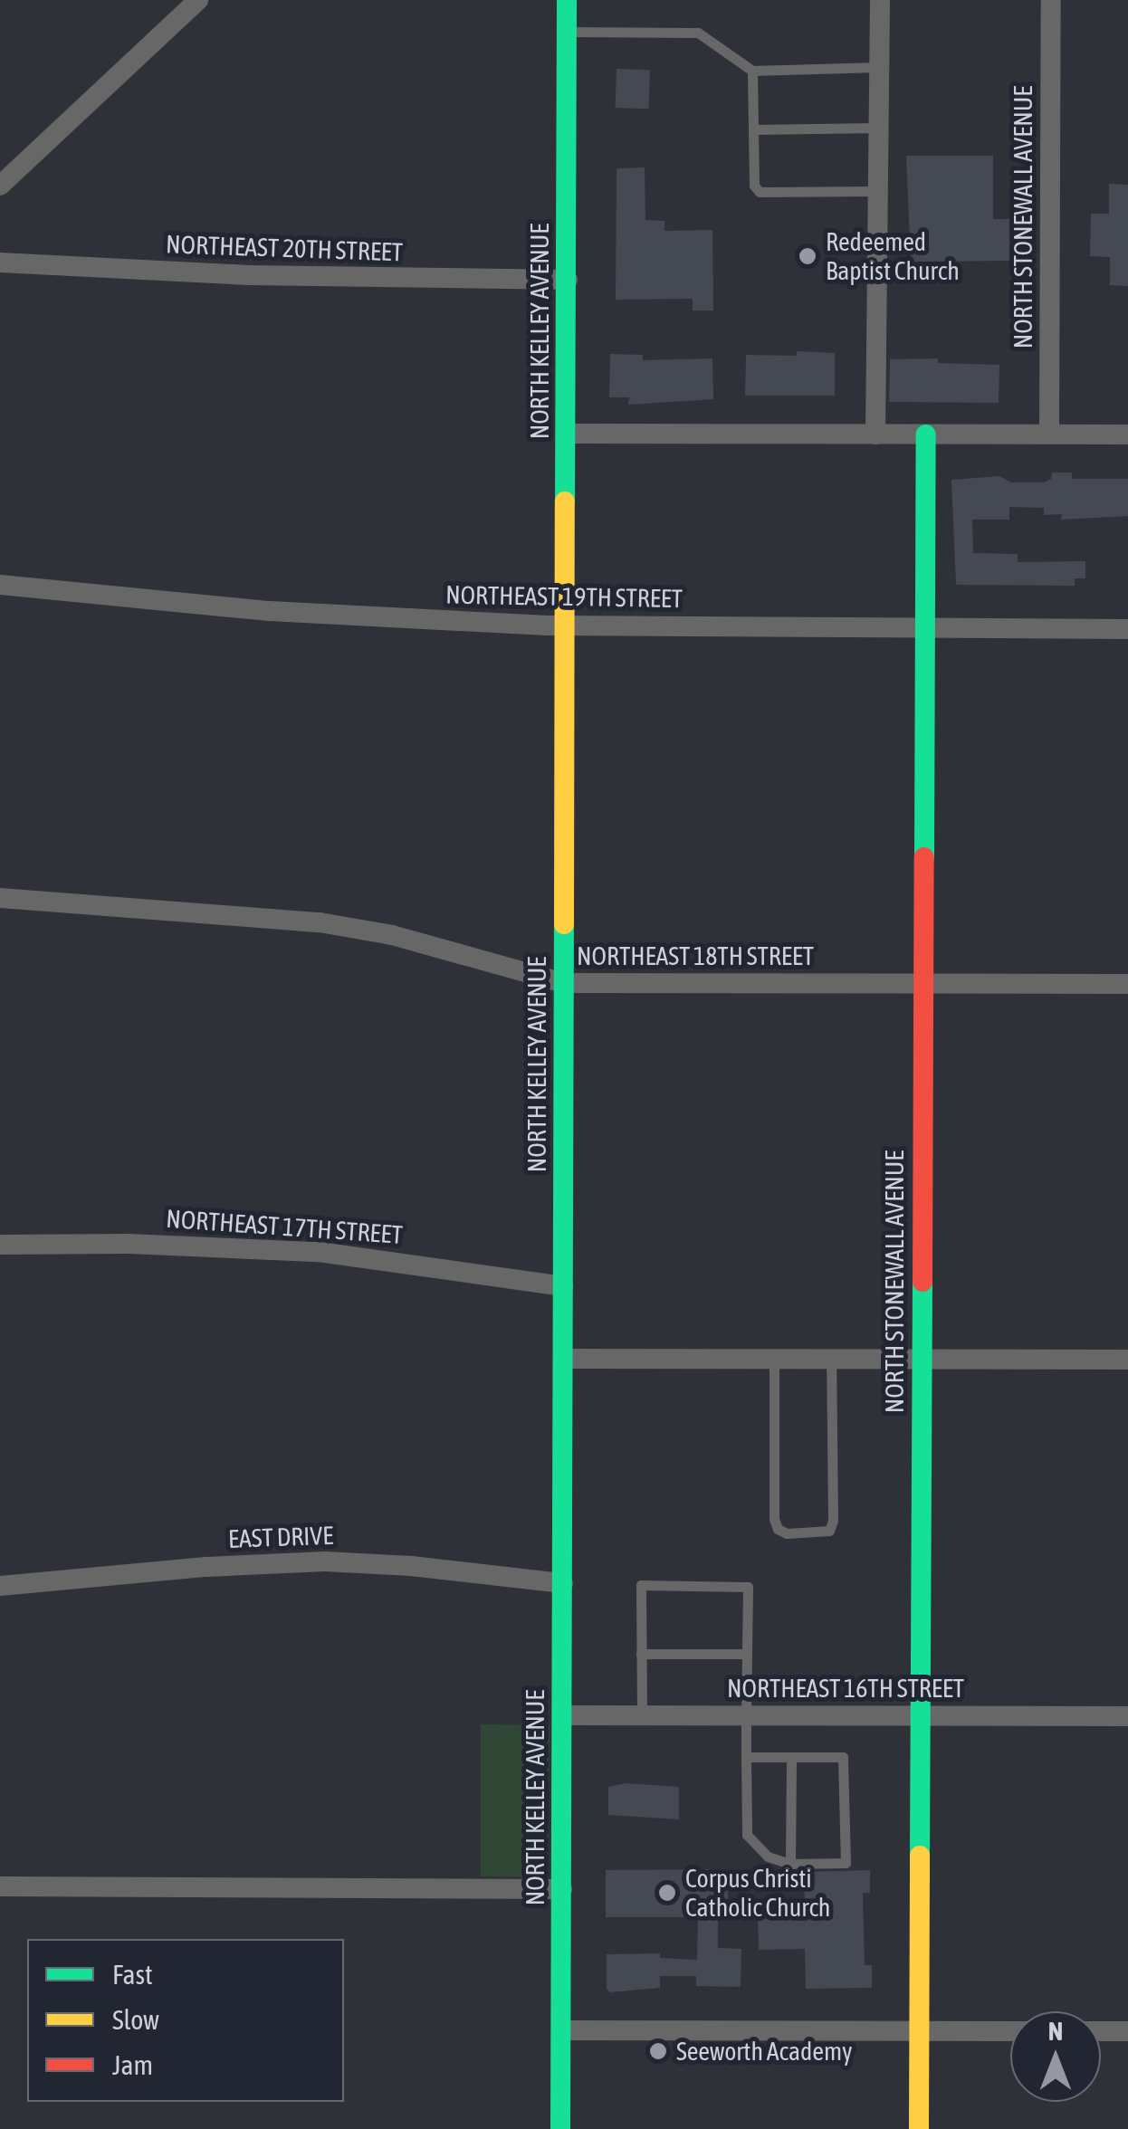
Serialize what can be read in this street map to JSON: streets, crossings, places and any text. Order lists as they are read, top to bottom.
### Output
{
  "streets": {
    "street": [
      "NORTH STONEWALL AVENUE",
      "NORTHEAST 20TH STREET",
      "NORTH KELLEY AVENUE",
      "NORTHEAST 19TH STREET",
      "NORTHEAST 18TH STREET",
      "NORTHEAST 17TH STREET",
      "EAST DRIVE",
      "NORTHEAST 16TH STREET"
    ]
  },
  "crossings": [
    ["NORTH STONEWALL AVENUE", "NORTHEAST 19TH STREET"],
    ["NORTH STONEWALL AVENUE", "NORTHEAST 18TH STREET"],
    ["NORTH STONEWALL AVENUE", "NORTHEAST 16TH STREET"],
    ["NORTHEAST 20TH STREET", "NORTH KELLEY AVENUE"],
    ["NORTH KELLEY AVENUE", "NORTHEAST 19TH STREET"],
    ["NORTH KELLEY AVENUE", "NORTHEAST 18TH STREET"],
    ["NORTH KELLEY AVENUE", "NORTHEAST 17TH STREET"],
    ["NORTH KELLEY AVENUE", "EAST DRIVE"],
    ["NORTH KELLEY AVENUE", "NORTHEAST 16TH STREET"]
  ],
  "places": ["Redeemed Baptist Church", "Corpus Christi Catholic Church", "Seeworth Academy"],
  "legend": ["Fast", "Slow", "Jam"],
  "north": "top"
}
